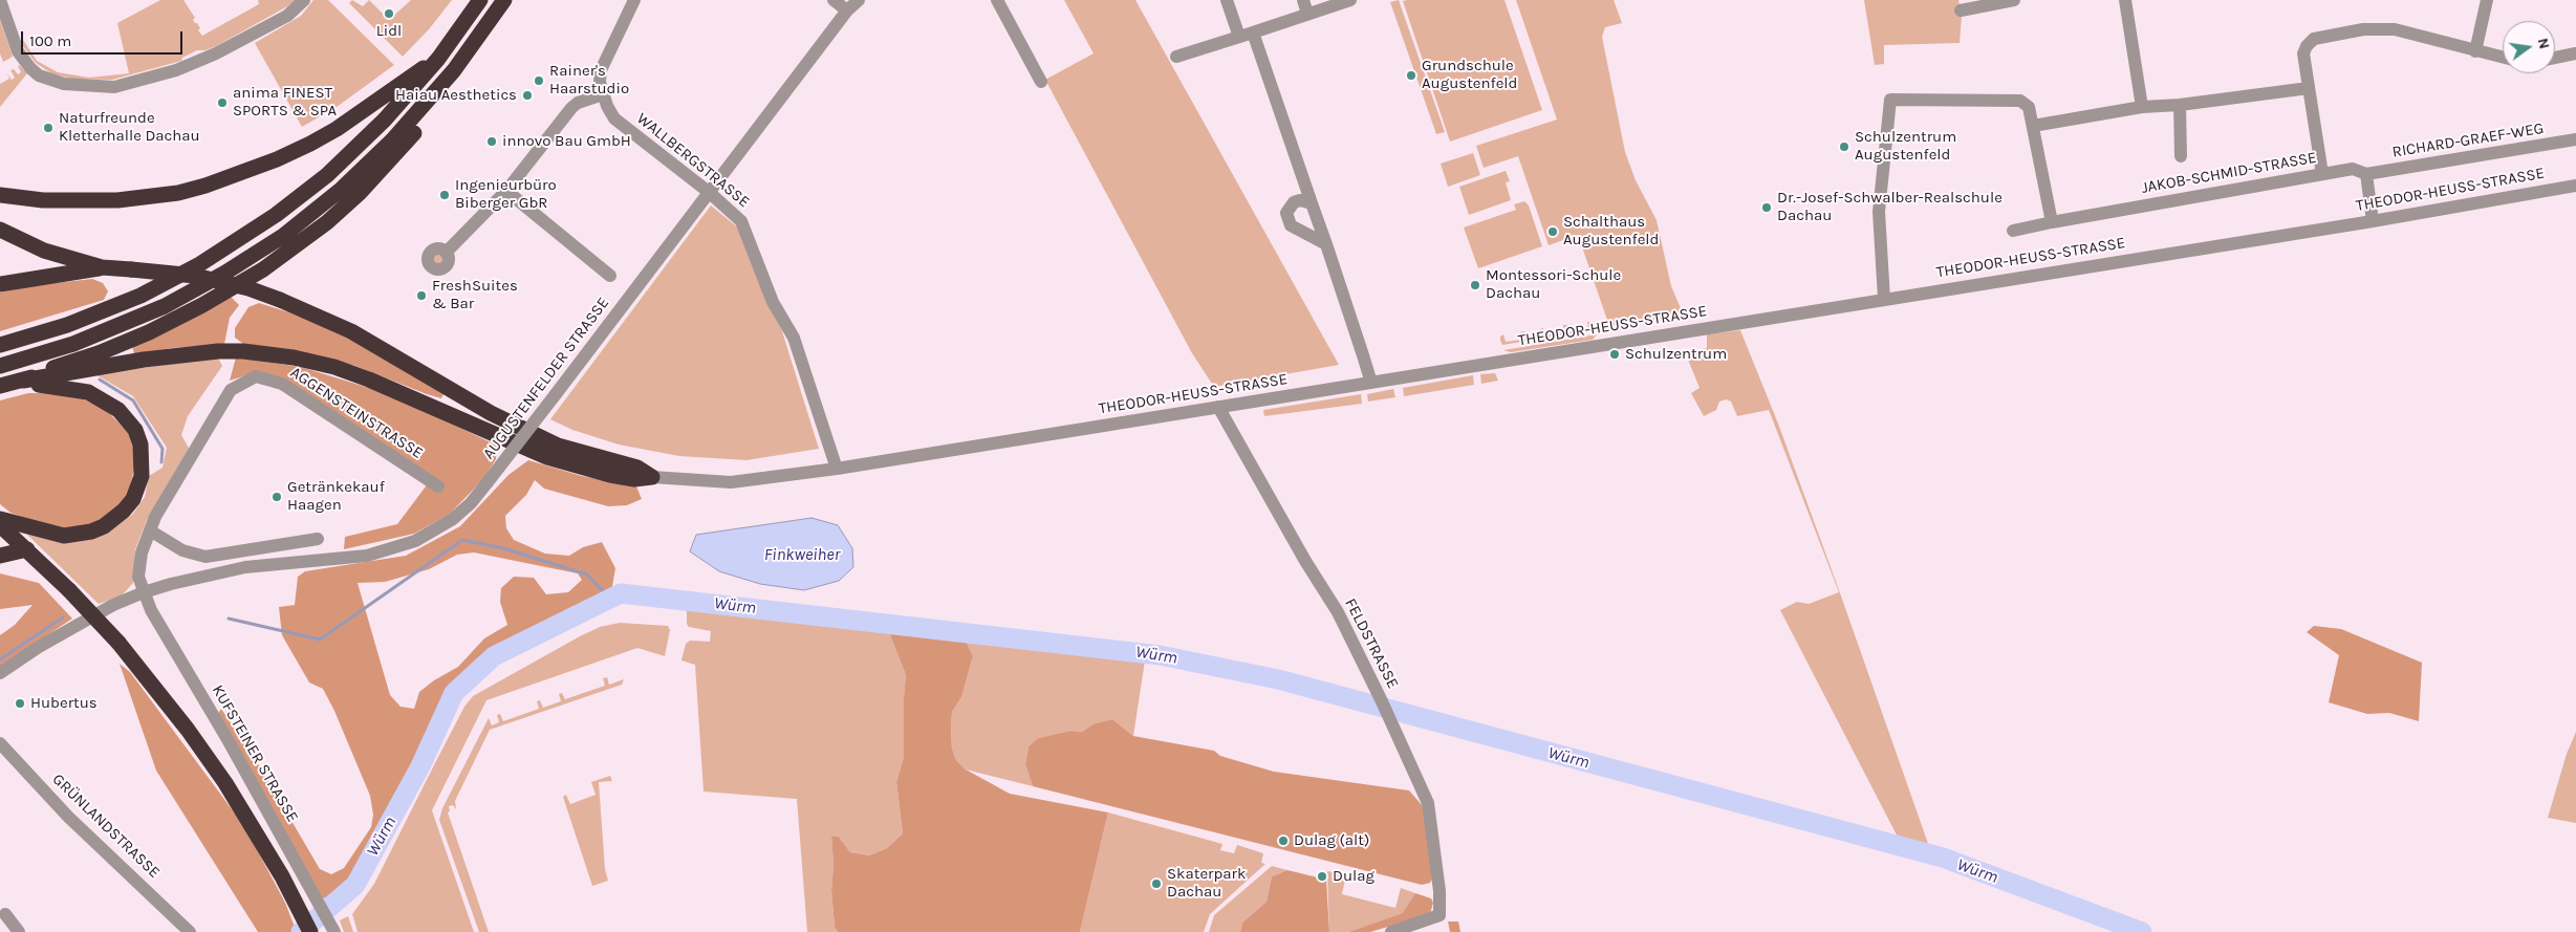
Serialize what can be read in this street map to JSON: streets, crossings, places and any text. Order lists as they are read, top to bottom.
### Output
{
  "streets": {
    "street": [
      "RICHARD-GRAEF-WEG",
      "WALLBERGSTRASSE",
      "JAKOB-SCHMID-STRASSE",
      "THEODOR-HEUSS-STRASSE",
      "AUGUSTENFELDER STRASSE",
      "AGGENSTEINSTRASSE",
      "FELDSTRASSE",
      "KUFSTEINER STRASSE",
      "GRÜNLANDSTRASSE"
    ]
  },
  "crossings": [
    ["RICHARD-GRAEF-WEG", "JAKOB-SCHMID-STRASSE"],
    ["WALLBERGSTRASSE", "THEODOR-HEUSS-STRASSE"],
    ["WALLBERGSTRASSE", "AUGUSTENFELDER STRASSE"],
    ["THEODOR-HEUSS-STRASSE", "FELDSTRASSE"],
    ["AUGUSTENFELDER STRASSE", "AGGENSTEINSTRASSE"],
    ["AUGUSTENFELDER STRASSE", "KUFSTEINER STRASSE"],
    ["AGGENSTEINSTRASSE", "KUFSTEINER STRASSE"]
  ],
  "water": ["Finkweiher", "Würm"],
  "places": [
    "Lidl",
    "Grundschule Augustenfeld",
    "Rainer's Haarstudio",
    "Haiau Aesthetics",
    "anima FINEST SPORTS & SPA",
    "Naturfreunde Kletterhalle Dachau",
    "innovo Bau GmbH",
    "Schulzentrum Augustenfeld",
    "Ingenieurbüro Biberger GbR",
    "Dr.-Josef-Schwalber-Realschule Dachau",
    "Schalthaus Augustenfeld",
    "Montessori-Schule Dachau",
    "FreshSuites & Bar",
    "Schulzentrum",
    "Getränkekauf Haagen",
    "Hubertus",
    "Dulag (alt)",
    "Dulag",
    "Skaterpark Dachau"
  ],
  "scale_bar": "100 m",
  "north": "right"
}
